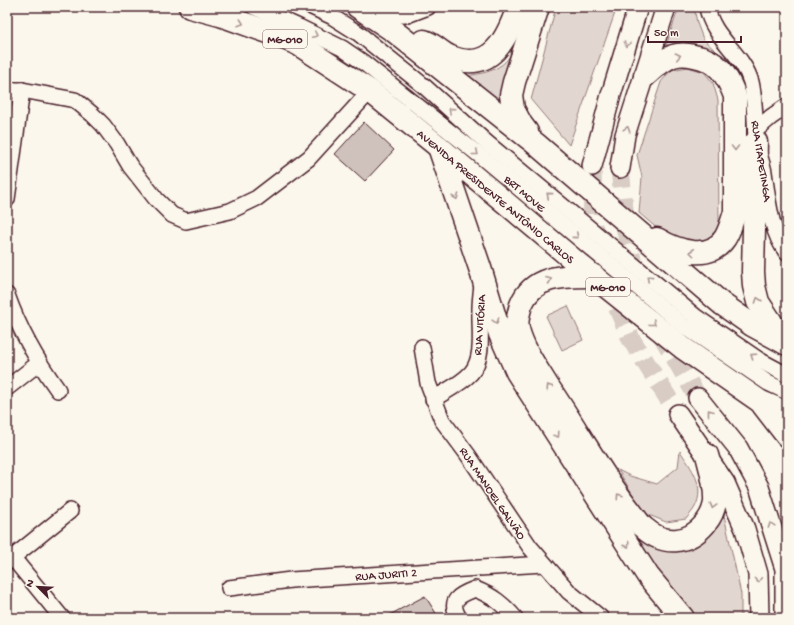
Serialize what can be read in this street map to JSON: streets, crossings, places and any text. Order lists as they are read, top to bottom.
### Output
{
  "streets": {
    "highway": ["MG-010", "AVENIDA PRESIDENTE ANTÔNIO CARLOS"],
    "street": [
      "RUA ITAPETINGA",
      "BRT MOVE",
      "RUA VITÓRIA",
      "RUA MANOEL GALVÃO",
      "RUA JURITI 2"
    ]
  },
  "crossings": [
    ["RUA VITÓRIA", "RUA MANOEL GALVÃO"],
    ["RUA MANOEL GALVÃO", "RUA JURITI 2"]
  ],
  "scale_bar": "50 m",
  "north": "top left"
}
